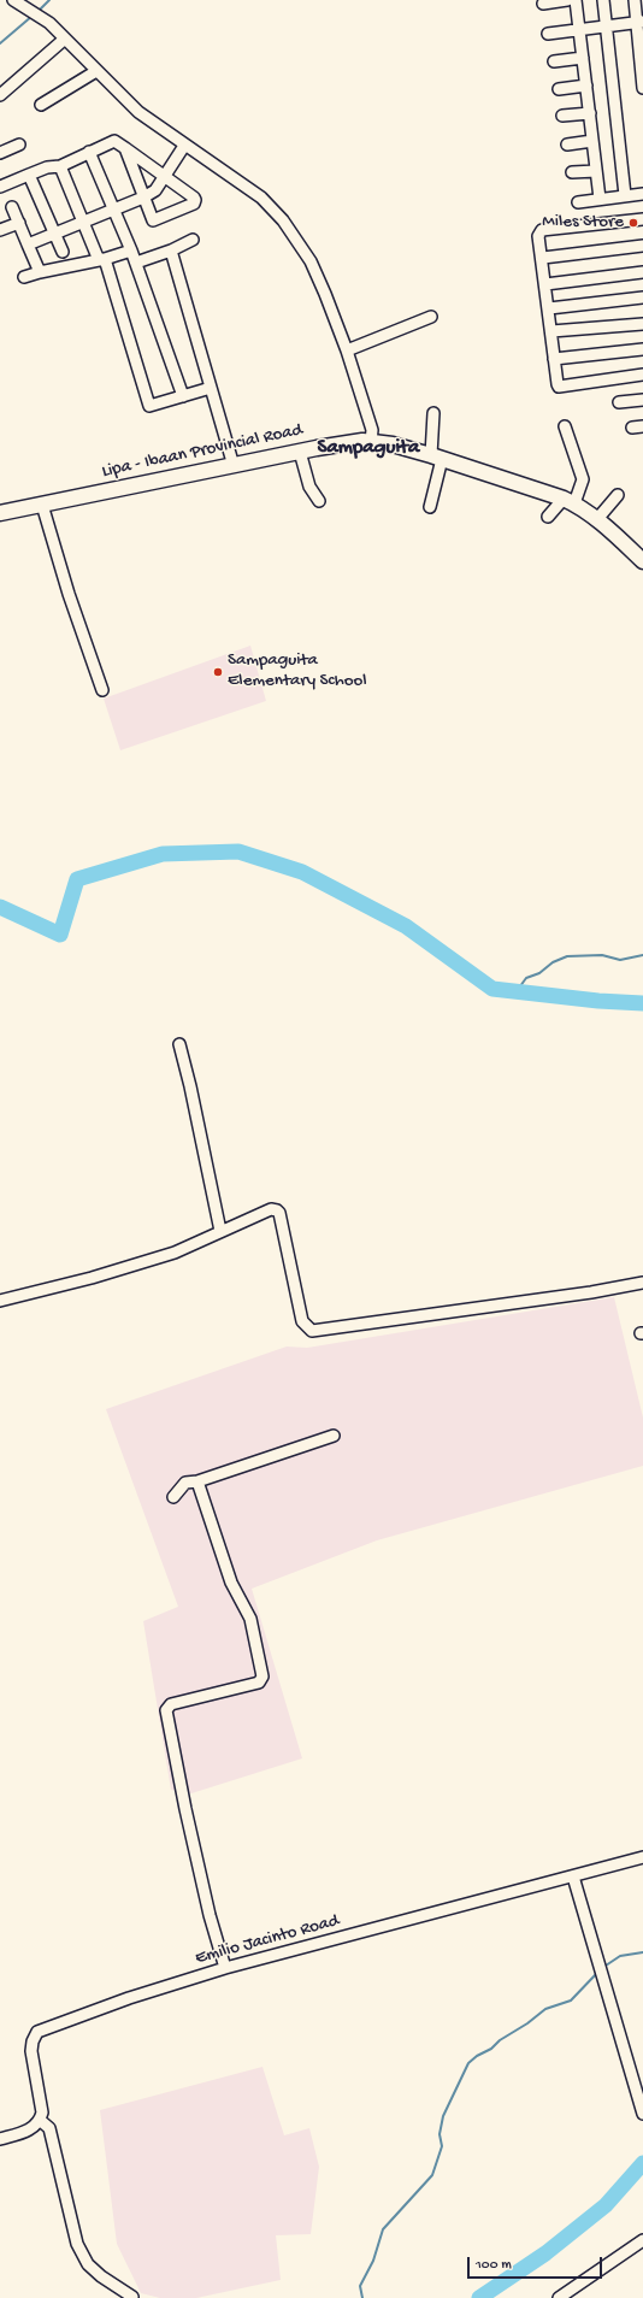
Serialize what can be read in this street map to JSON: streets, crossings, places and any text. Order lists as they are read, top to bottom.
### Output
{
  "streets": {
    "main road": ["Lipa - Ibaan Provincial Road"],
    "street": ["Emilio Jacinto Road"]
  },
  "districts": ["Sampaguita"],
  "places": ["Miles Store", "Sampaguita Elementary School"],
  "scale_bar": "100 m"
}
